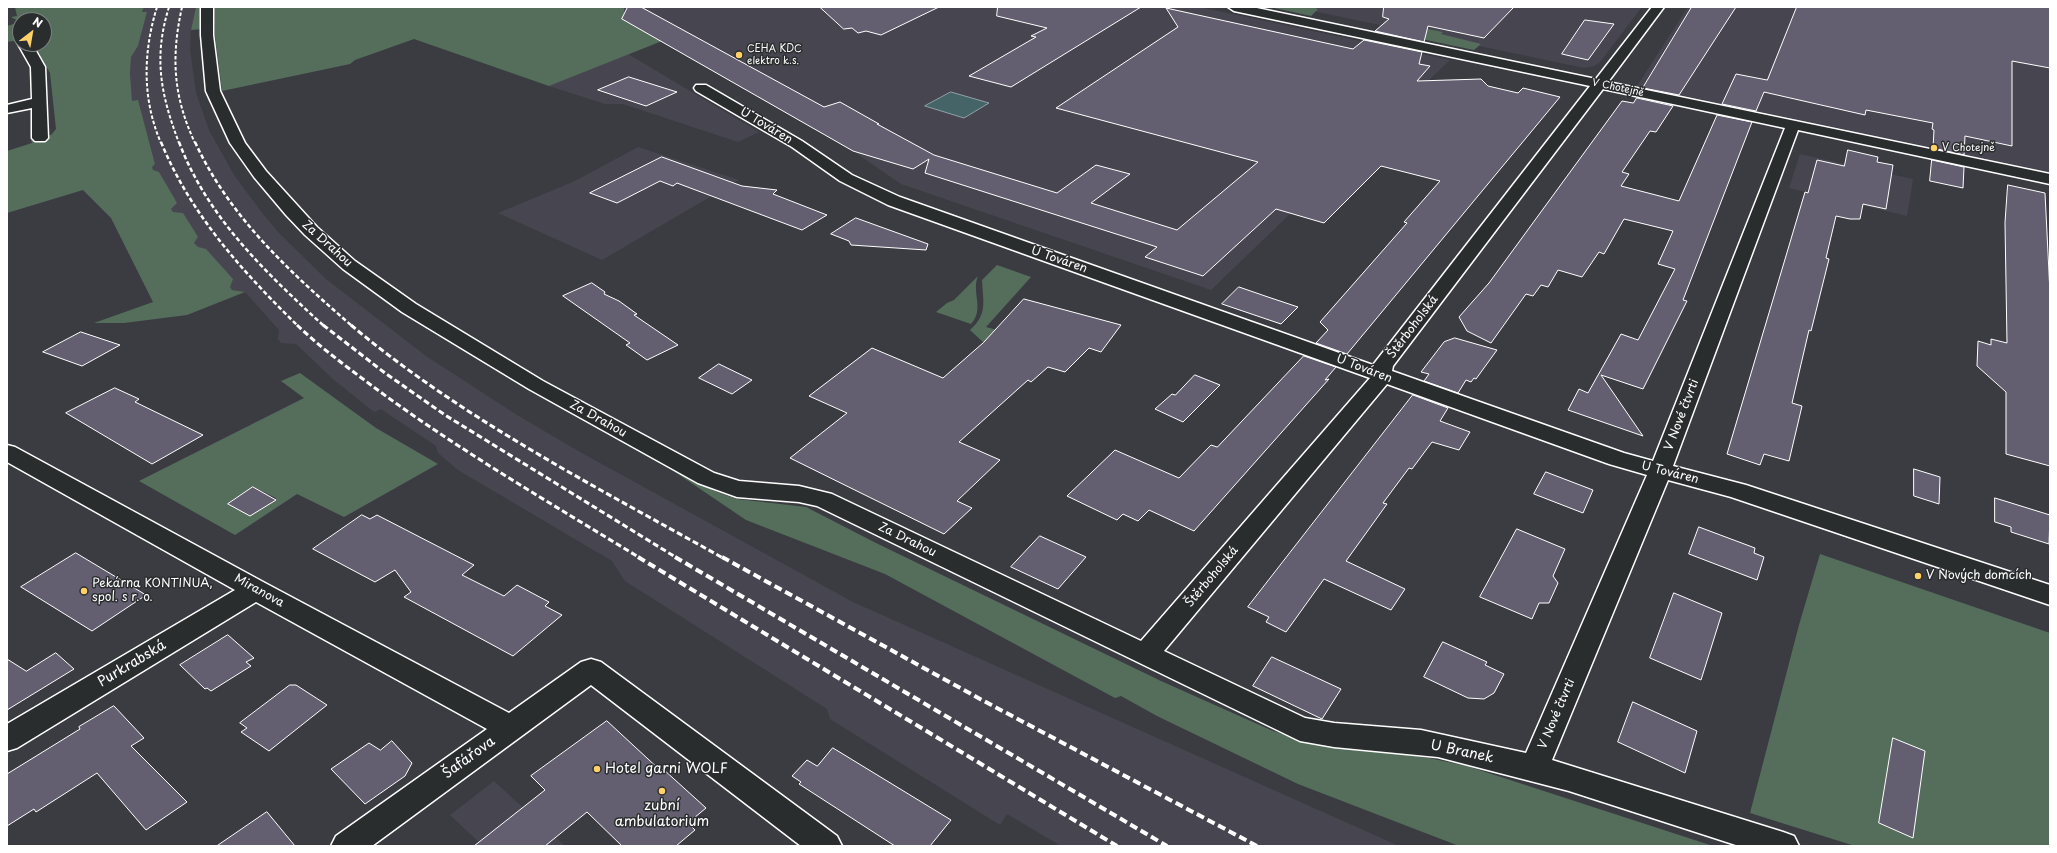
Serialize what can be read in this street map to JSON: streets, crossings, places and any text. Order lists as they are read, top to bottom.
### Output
{
  "streets": {
    "street": [
      "V Chotejně",
      "U Továren",
      "Za Drahou",
      "Štěrboholská",
      "V Nové čtvrti",
      "Miranova",
      "Purkrabská",
      "U Branek",
      "Šafářova"
    ]
  },
  "crossings": [
    ["V Chotejně", "Štěrboholská"],
    ["V Chotejně", "V Nové čtvrti"],
    ["U Továren", "Štěrboholská"],
    ["U Továren", "V Nové čtvrti"],
    ["Za Drahou", "Štěrboholská"],
    ["Za Drahou", "U Branek"],
    ["Štěrboholská", "U Branek"],
    ["V Nové čtvrti", "U Branek"],
    ["Miranova", "Purkrabská"],
    ["Miranova", "Šafářova"]
  ],
  "places": [
    "CEHA KDC elektro k.s.",
    "V Chotejně",
    "V Nových domcích",
    "Pekárna KONTINUA, spol. s r. o.",
    "Hotel garni WOLF",
    "zubní ambulatorium"
  ],
  "north": "top right"
}
